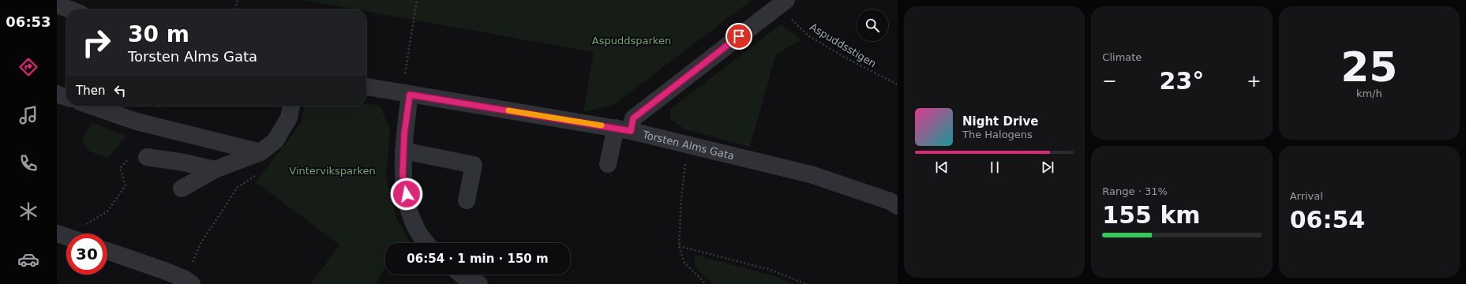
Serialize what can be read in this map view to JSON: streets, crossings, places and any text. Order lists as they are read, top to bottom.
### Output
{
  "streets": {
    "street": ["Torsten Alms Gata"],
    "path": ["Aspuddsstigen"]
  },
  "parks": ["Aspuddsparken", "Vinterviksparken"],
  "page": {
    "tabs": "06:53",
    "tile": [
      "Climate",
      ["25", "km/h"],
      ["Range · 31%", "155 km"],
      ["Arrival", "06:54"]
    ],
    "turn": ["30 m", "Torsten Alms Gata"],
    "heat": ["−", "23°", "+"],
    "then": "Then",
    "song": ["Night Drive", "The Halogens"],
    "limit": "30",
    "trip": "06:54 · 1 min · 150 m"
  }
}
